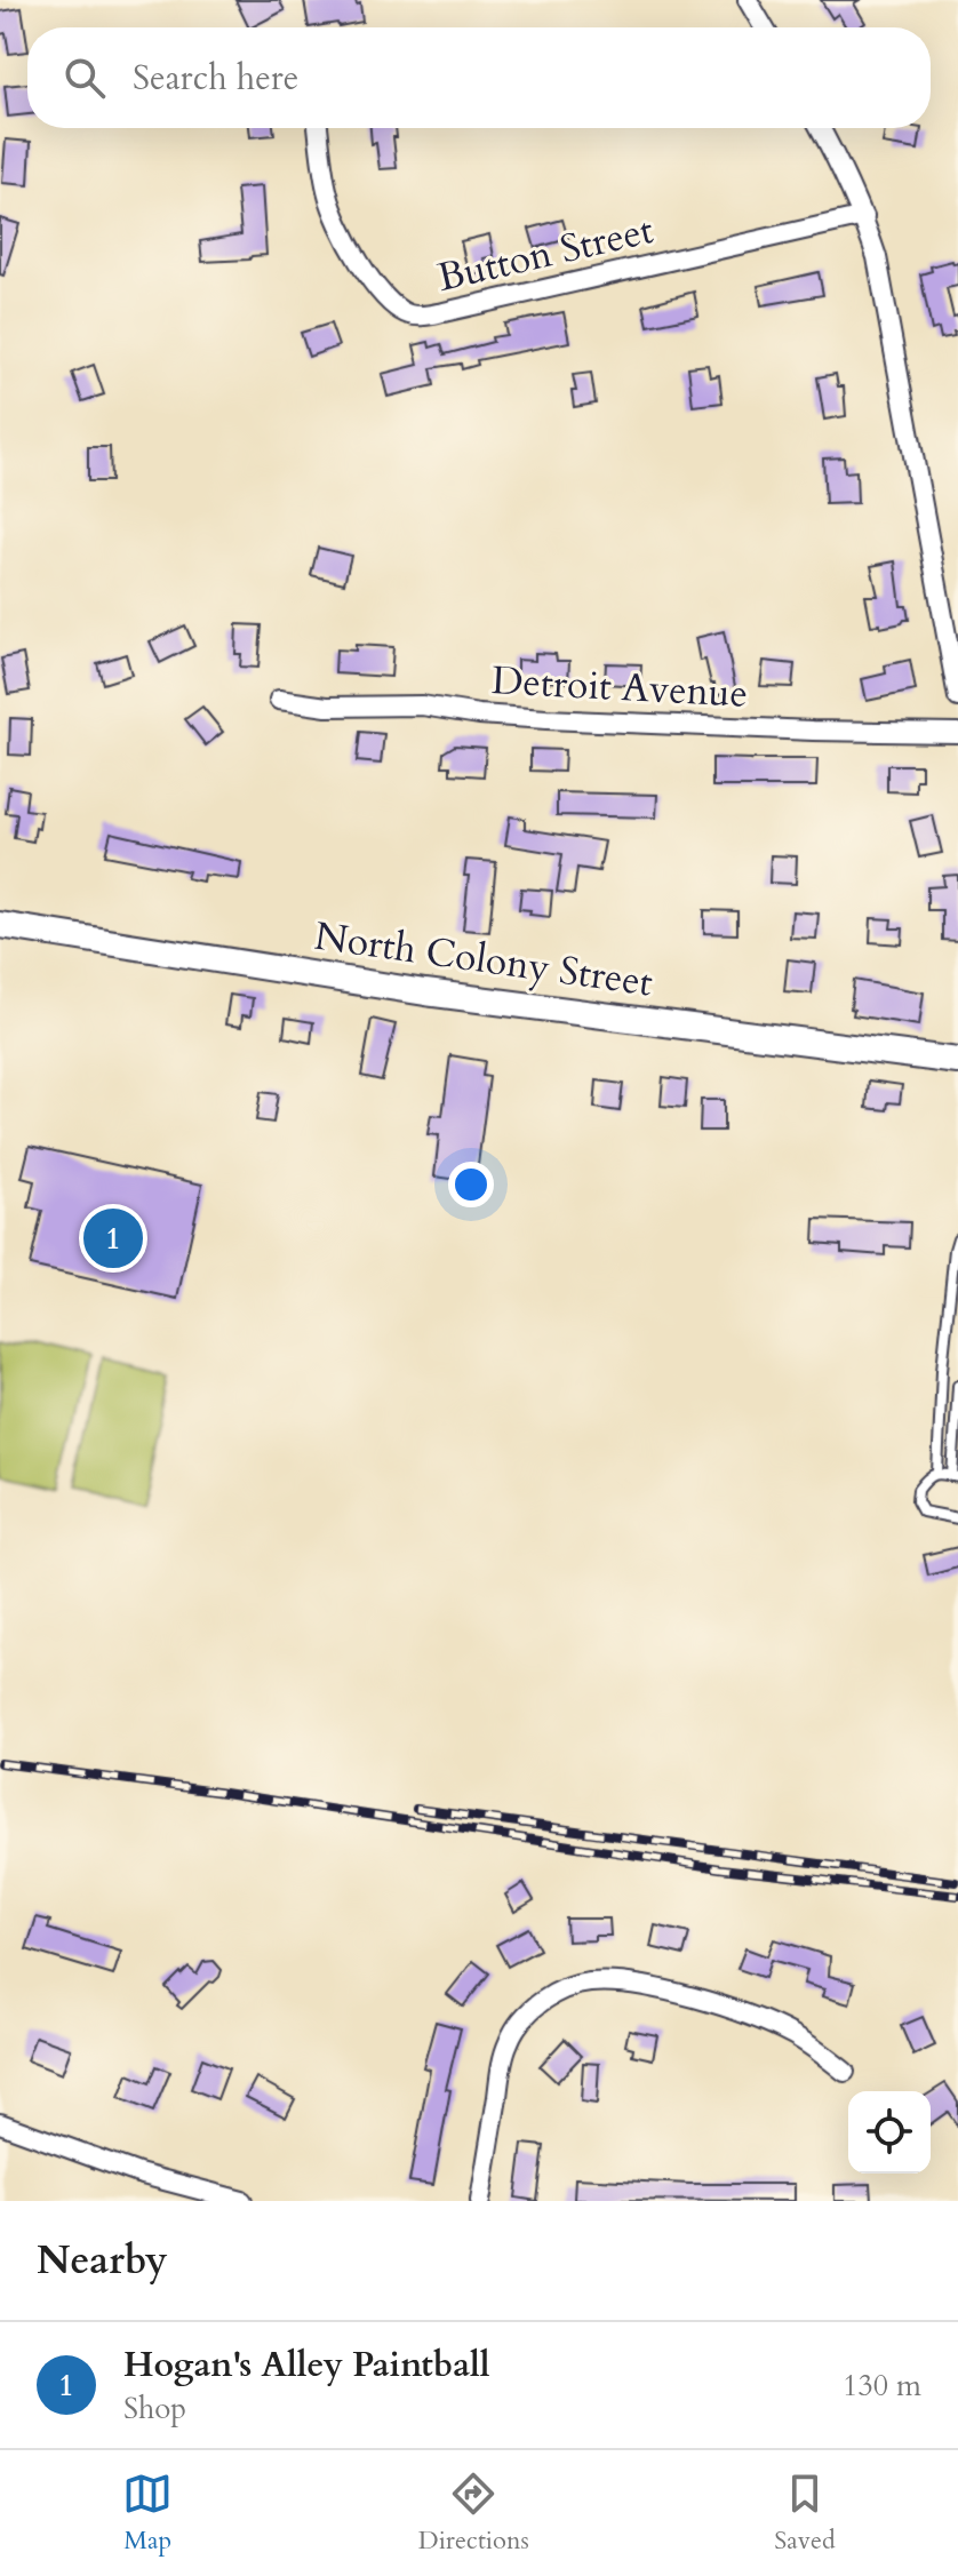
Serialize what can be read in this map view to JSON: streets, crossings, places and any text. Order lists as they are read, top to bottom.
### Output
{
  "streets": {
    "main road": ["North Colony Street"],
    "street": ["Button Street", "Detroit Avenue"]
  },
  "page": {
    "search": "Search here",
    "pins": "1",
    "heading": "Nearby",
    "list": [
      {
        "mark": "1",
        "name": "Hogan's Alley Paintball",
        "note": "Shop",
        "value": "130 m"
      }
    ],
    "nav": ["Map", "Directions", "Saved"]
  }
}
